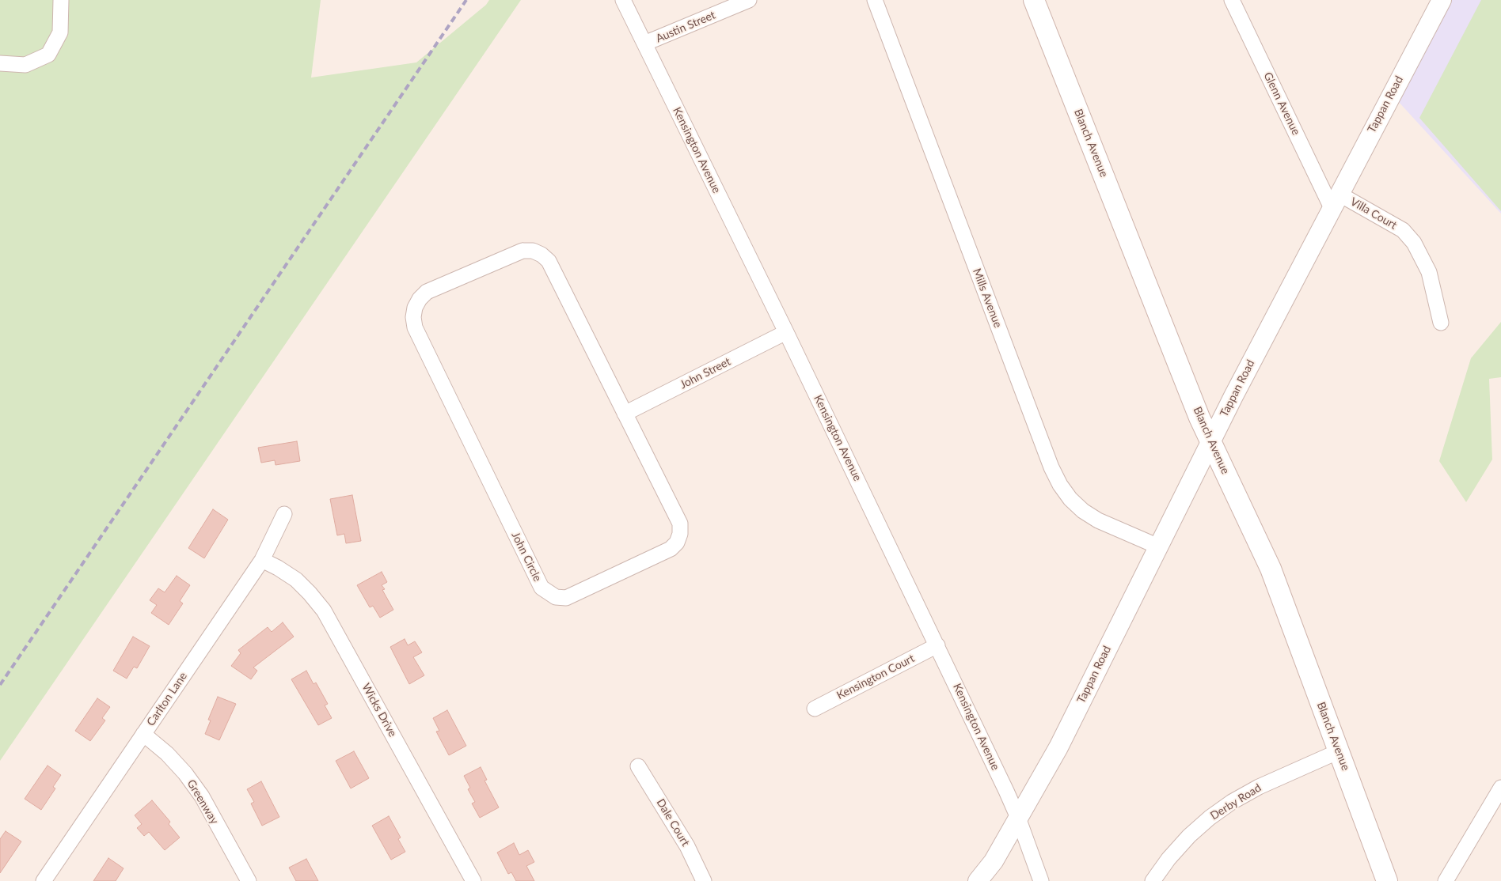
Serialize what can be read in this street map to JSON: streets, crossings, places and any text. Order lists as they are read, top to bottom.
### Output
{
  "streets": {
    "main road": ["Blanch Avenue"],
    "street": [
      "Austin Street",
      "Glenn Avenue",
      "Tappan Road",
      "Kensington Avenue",
      "Villa Court",
      "Mills Avenue",
      "John Street",
      "John Circle",
      "Kensington Court",
      "Carlton Lane",
      "Wicks Drive",
      "Greenway",
      "Derby Road",
      "Dale Court"
    ]
  },
  "crossings": [
    ["Austin Street", "Kensington Avenue"],
    ["Glenn Avenue", "Tappan Road"],
    ["Glenn Avenue", "Villa Court"],
    ["Tappan Road", "Blanch Avenue"],
    ["Tappan Road", "Kensington Avenue"],
    ["Tappan Road", "Villa Court"],
    ["Tappan Road", "Mills Avenue"],
    ["Blanch Avenue", "Derby Road"],
    ["Kensington Avenue", "John Street"],
    ["Kensington Avenue", "Kensington Court"],
    ["John Street", "John Circle"],
    ["Carlton Lane", "Wicks Drive"],
    ["Carlton Lane", "Greenway"]
  ]
}
